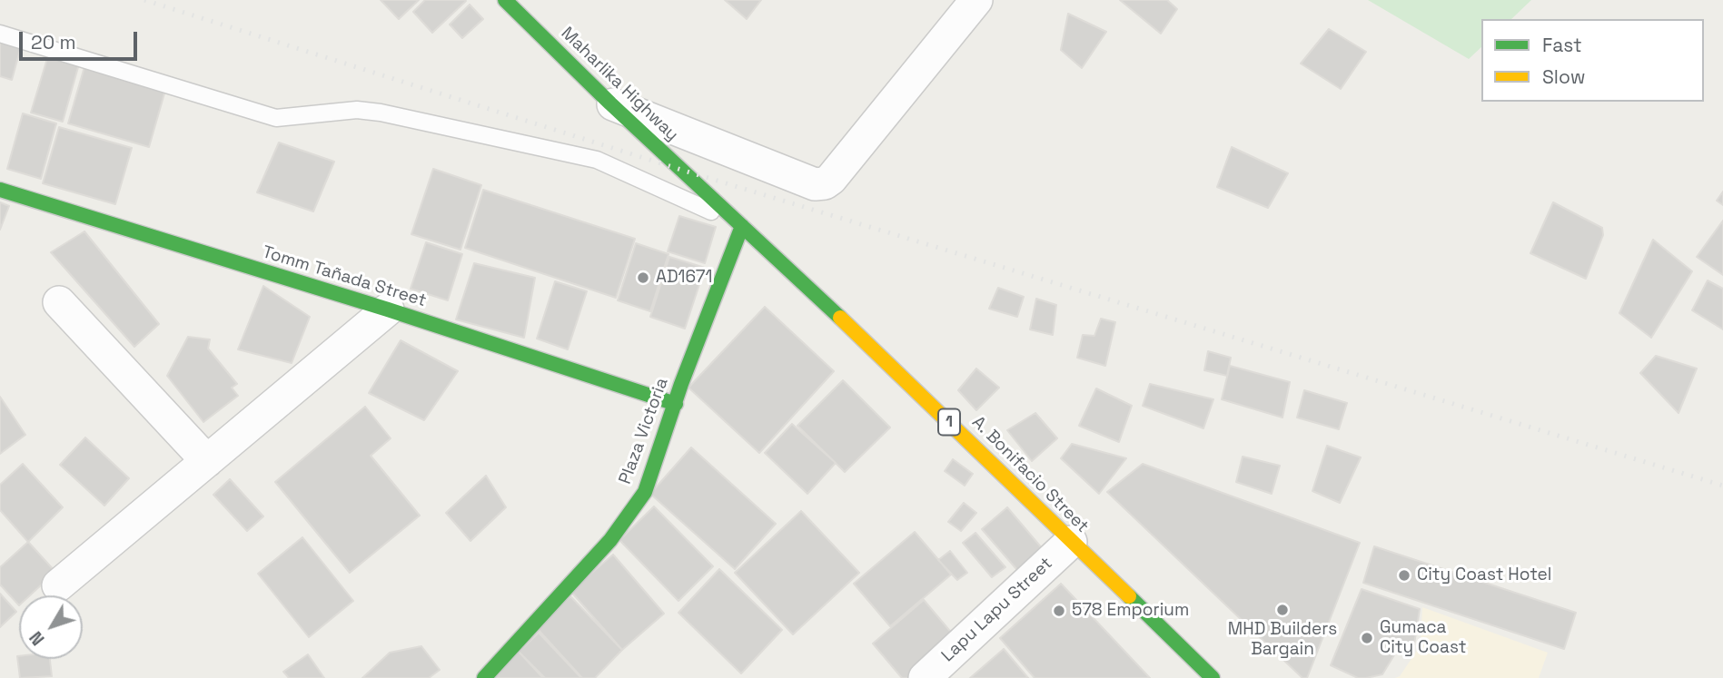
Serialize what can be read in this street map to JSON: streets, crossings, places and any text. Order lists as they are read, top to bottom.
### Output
{
  "streets": {
    "street": [
      "Maharlika Highway",
      "Tomm Tañada Street",
      "1",
      "Plaza Victoria",
      "A. Bonifacio Street",
      "Lapu Lapu Street"
    ]
  },
  "crossings": [
    ["Maharlika Highway", "A. Bonifacio Street"],
    ["Tomm Tañada Street", "Plaza Victoria"],
    ["Plaza Victoria", "A. Bonifacio Street"],
    ["A. Bonifacio Street", "Lapu Lapu Street"]
  ],
  "places": [
    "AD1671",
    "City Coast Hotel",
    "MHD Builders Bargain",
    "578 Emporium",
    "Gumaca City Coast"
  ],
  "legend": ["Fast", "Slow"],
  "scale_bar": "20 m",
  "north": "bottom left"
}
